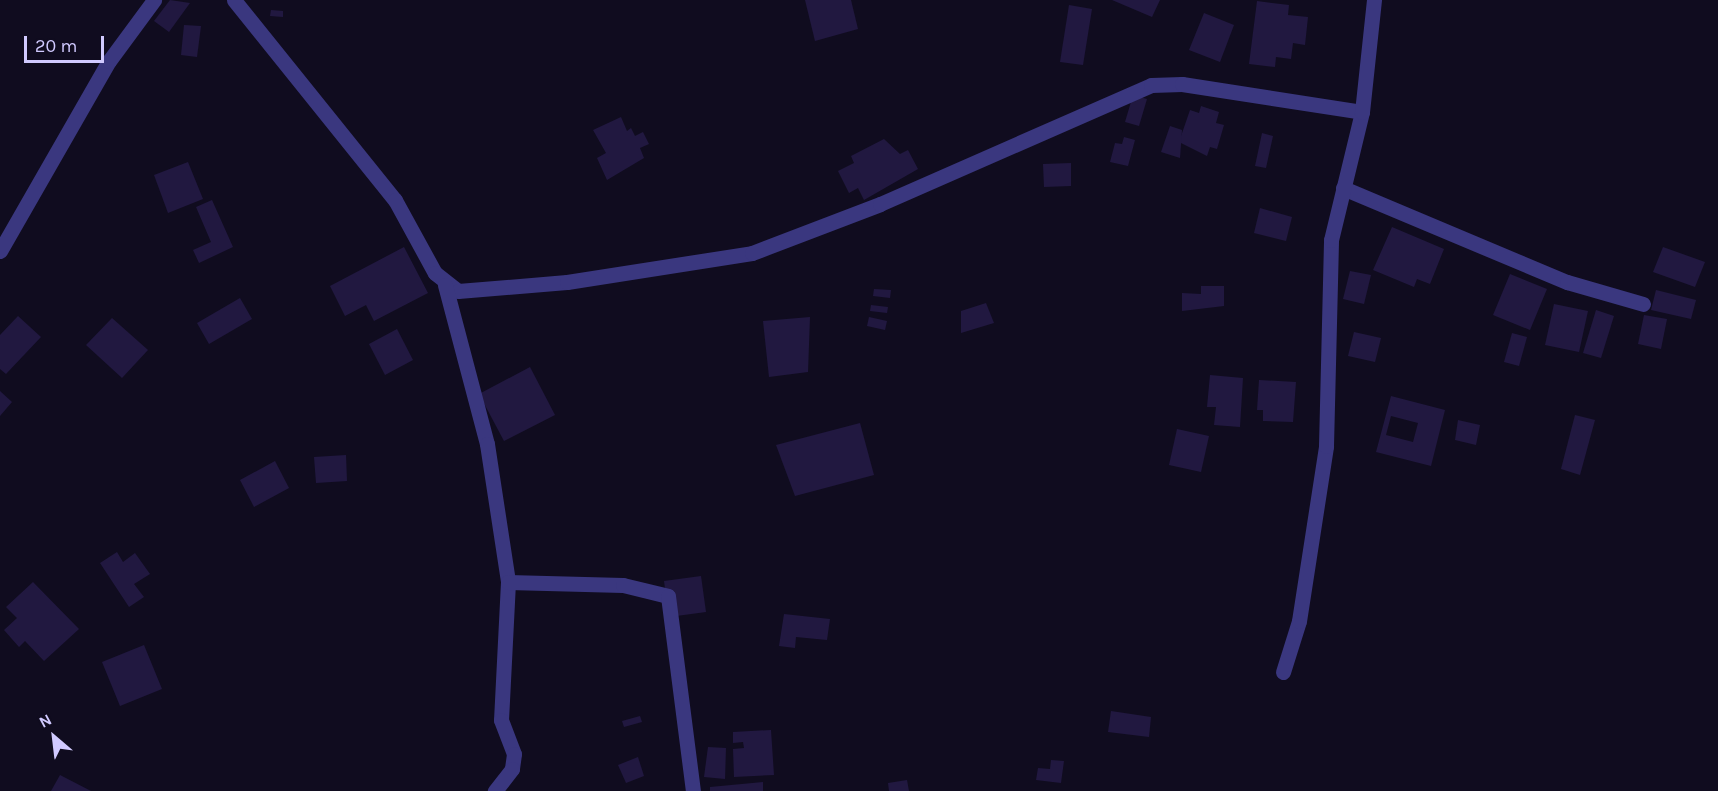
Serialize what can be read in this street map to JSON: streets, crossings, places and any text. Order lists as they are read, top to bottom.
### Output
{
  "scale_bar": "20 m",
  "north": "top left"
}
